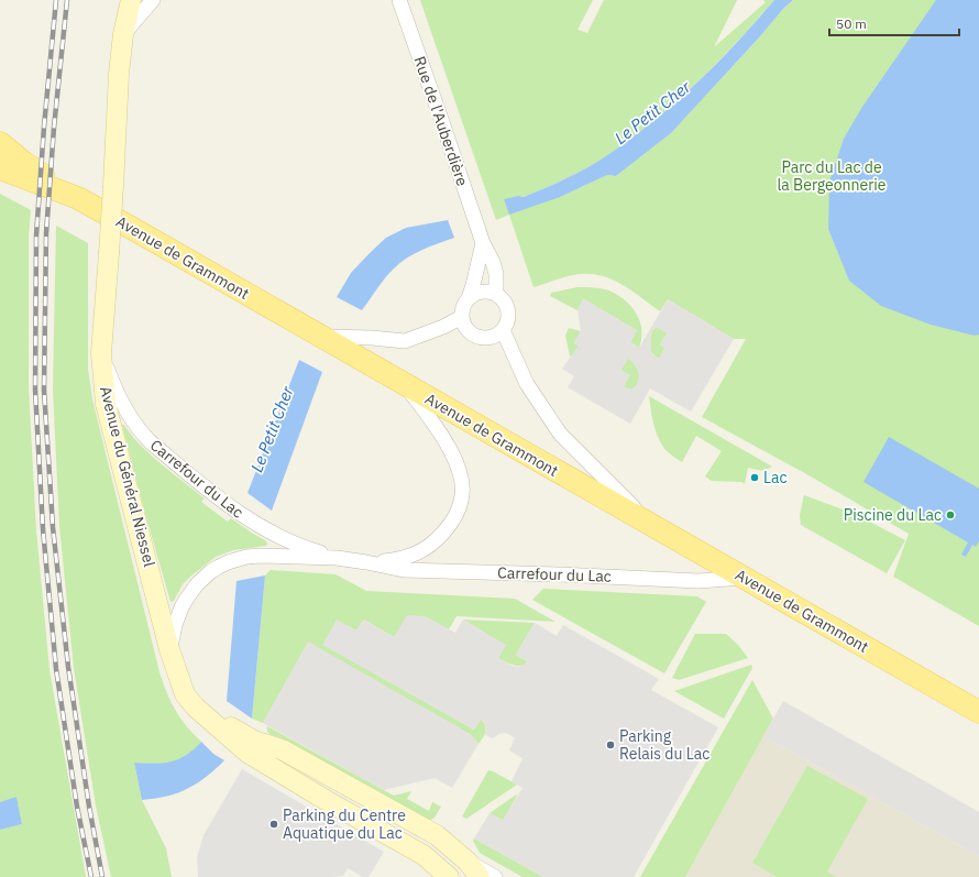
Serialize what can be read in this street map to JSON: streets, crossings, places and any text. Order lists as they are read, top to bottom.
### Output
{
  "streets": {
    "main road": ["Avenue de Grammont"],
    "street": ["Rue de l'Auberdière", "Avenue du Général Niessel", "Carrefour du Lac"]
  },
  "crossings": [
    ["Avenue de Grammont", "Carrefour du Lac"],
    ["Avenue du Général Niessel", "Carrefour du Lac"]
  ],
  "water": ["Le Petit Cher"],
  "parks": ["Parc du Lac de la Bergeonnerie"],
  "places": [
    "Lac",
    "Piscine du Lac",
    "Parking Relais du Lac",
    "Parking du Centre Aquatique du Lac"
  ],
  "scale_bar": "50 m"
}
